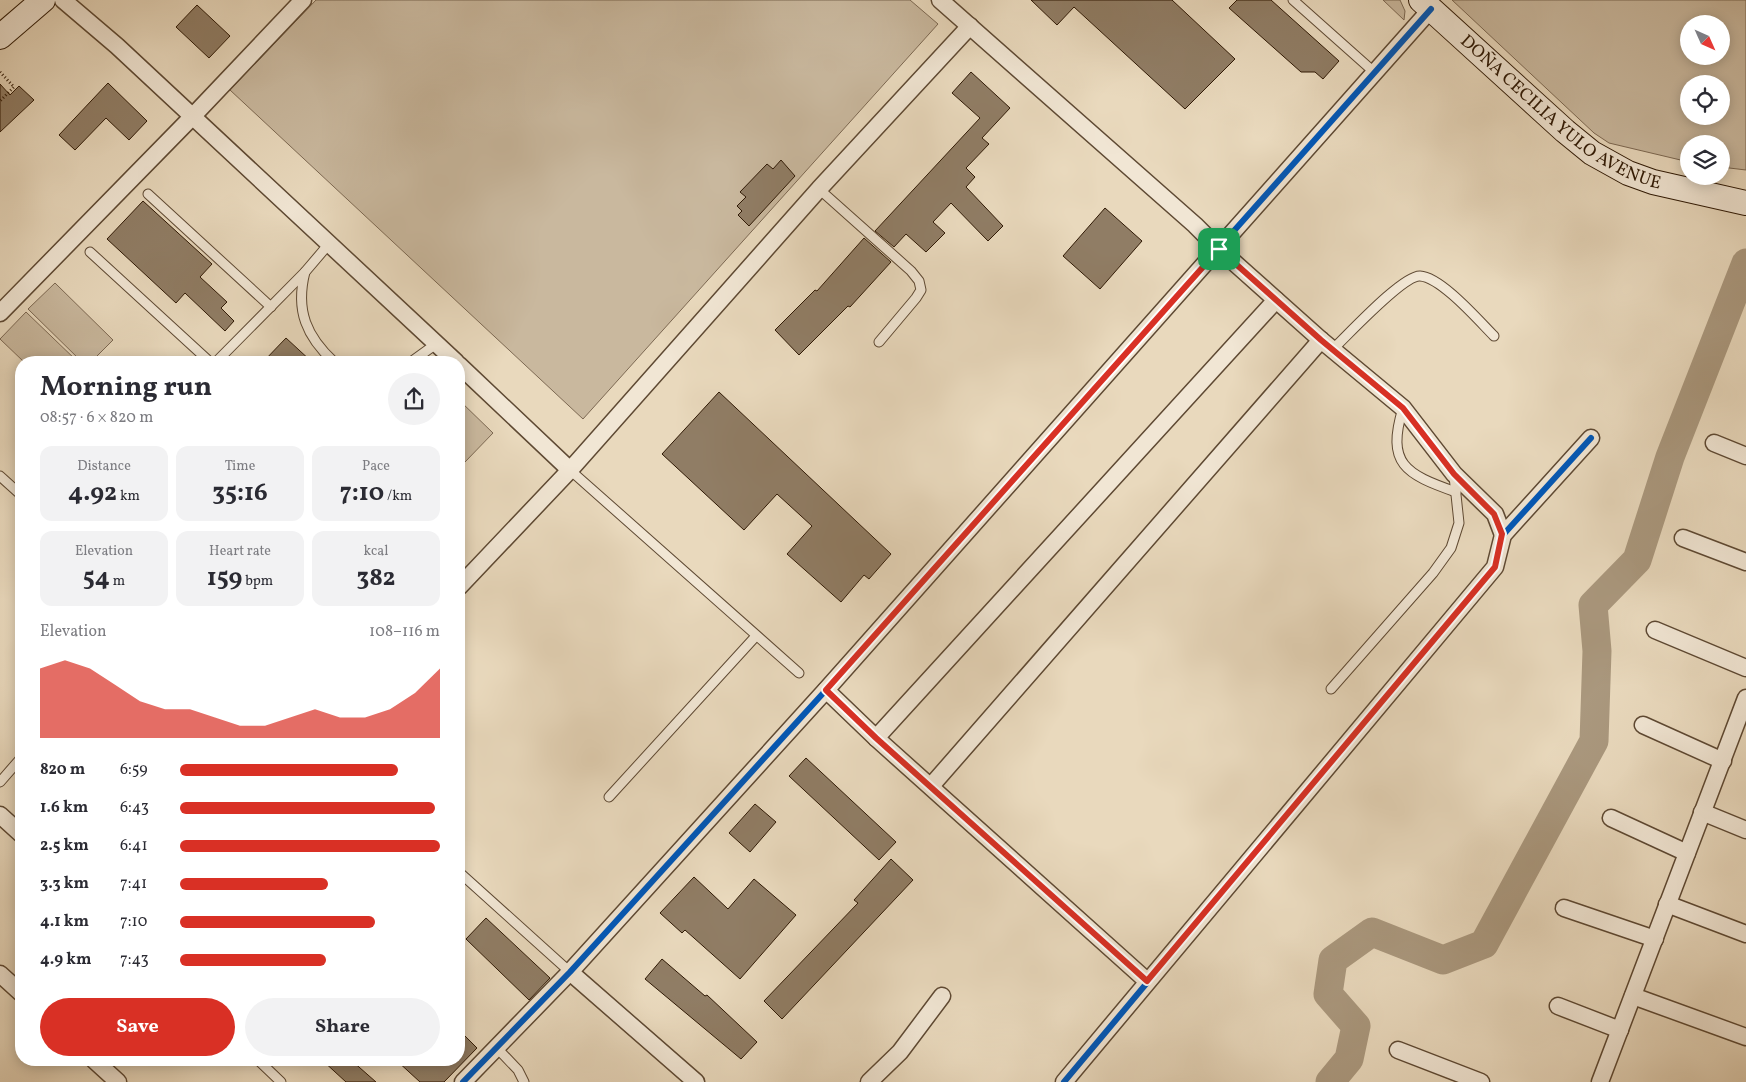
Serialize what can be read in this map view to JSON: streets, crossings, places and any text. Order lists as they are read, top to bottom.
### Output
{
  "streets": {
    "main road": ["DOÑA CECILIA YULO AVENUE"]
  },
  "north": "bottom right",
  "page": {
    "heading": ["Morning run", "08:57 · 6 × 820 m"],
    "stats": [
      ["Distance", "4.92 km"],
      ["Time", "35:16"],
      ["Pace", "7:10 /km"],
      ["Elevation", "54 m"],
      ["Heart rate", "159 bpm"],
      ["kcal", "382"]
    ],
    "chart": ["Elevation", "108–116 m"],
    "list": [
      {
        "name": "820 m",
        "note": "6:59"
      },
      {
        "name": "1.6 km",
        "note": "6:43"
      },
      {
        "name": "2.5 km",
        "note": "6:41"
      },
      {
        "name": "3.3 km",
        "note": "7:41"
      },
      {
        "name": "4.1 km",
        "note": "7:10"
      },
      {
        "name": "4.9 km",
        "note": "7:43"
      }
    ],
    "buttons": ["Save", "Share"]
  }
}
